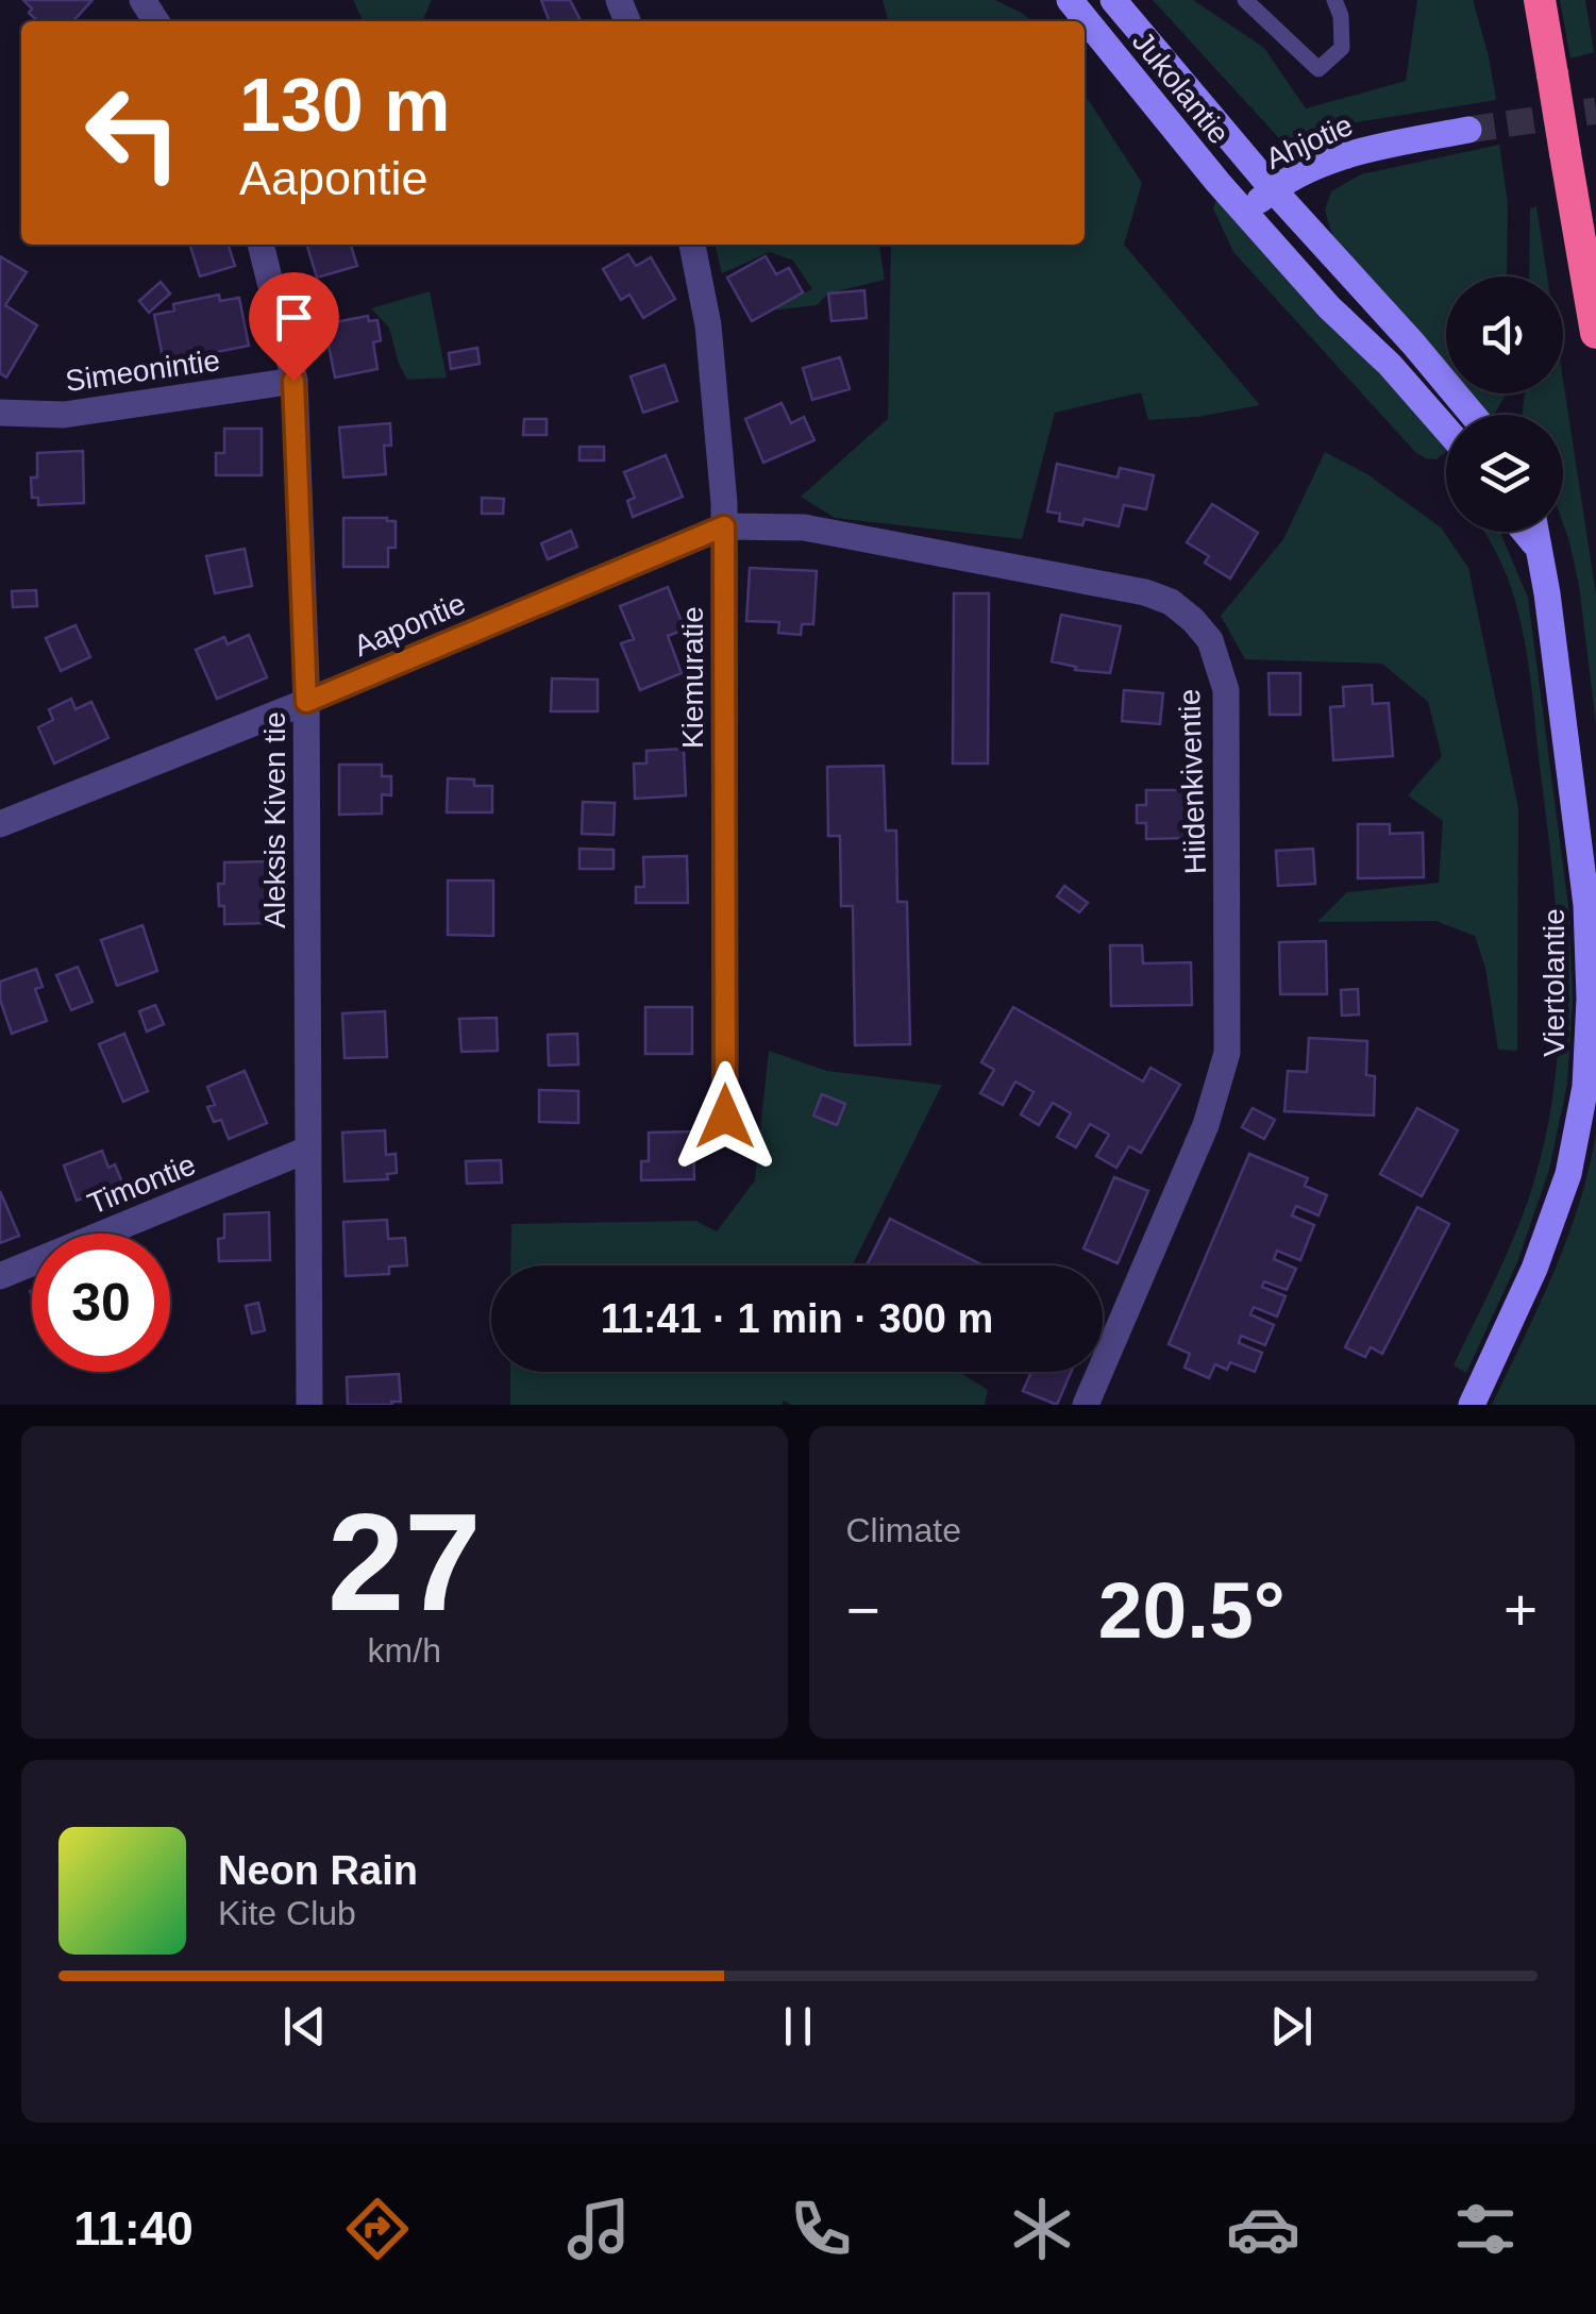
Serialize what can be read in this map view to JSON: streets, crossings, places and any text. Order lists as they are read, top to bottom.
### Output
{
  "streets": {
    "street": [
      "Jukolantie",
      "Ahjotie",
      "Simeonintie",
      "Aapontie",
      "Kiemuratie",
      "Hiidenkiventie",
      "Aleksis Kiven tie",
      "Viertolantie",
      "Timontie"
    ]
  },
  "crossings": [
    ["Jukolantie", "Ahjotie"],
    ["Simeonintie", "Aleksis Kiven tie"],
    ["Aapontie", "Kiemuratie"],
    ["Aapontie", "Hiidenkiventie"],
    ["Aapontie", "Aleksis Kiven tie"],
    ["Kiemuratie", "Hiidenkiventie"],
    ["Aleksis Kiven tie", "Timontie"]
  ],
  "page": {
    "turn": ["130 m", "Aapontie"],
    "limit": "30",
    "trip": "11:41 · 1 min · 300 m",
    "tile": [
      ["27", "km/h"],
      "Climate"
    ],
    "heat": ["−", "20.5°", "+"],
    "song": ["Neon Rain", "Kite Club"],
    "tabs": "11:40"
  }
}
